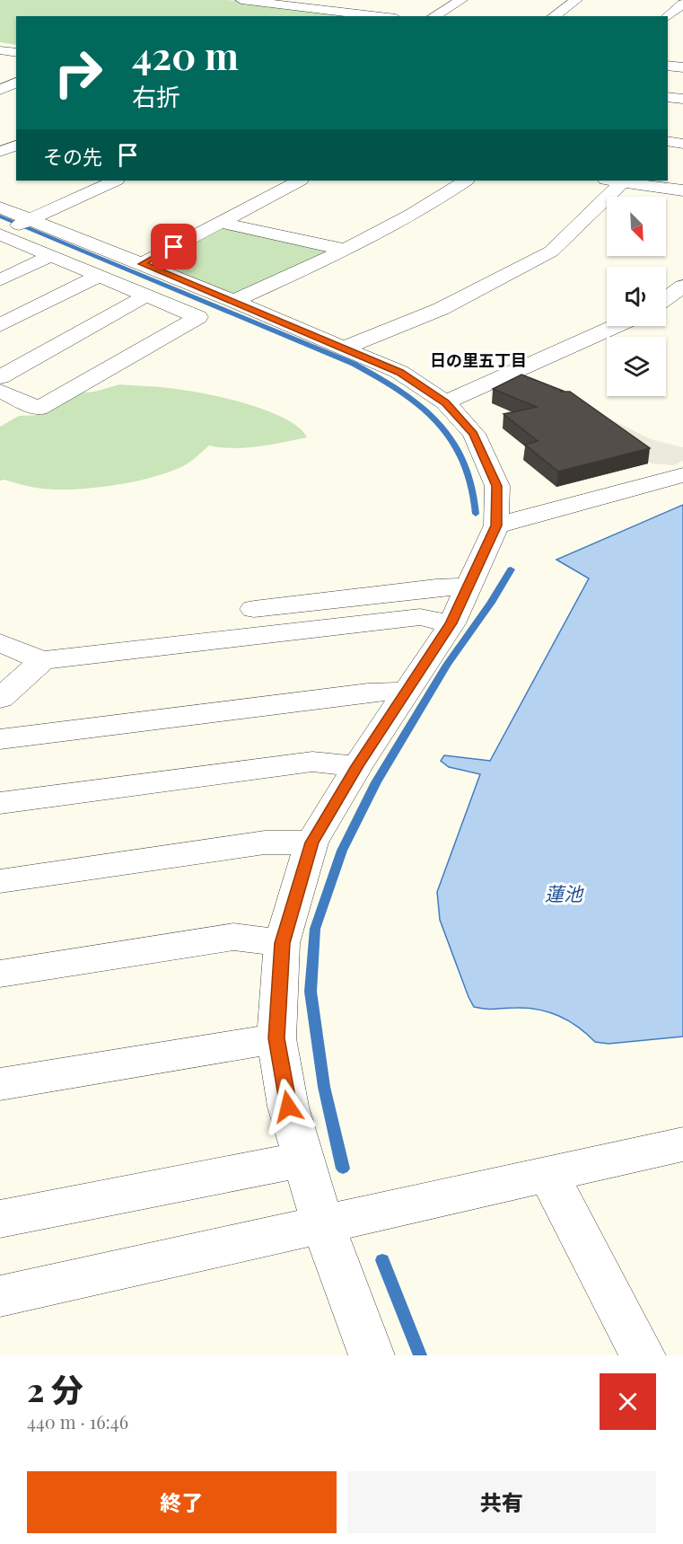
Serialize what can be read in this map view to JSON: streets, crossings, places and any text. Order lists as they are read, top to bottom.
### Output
{
  "districts": ["日の里五丁目"],
  "water": ["蓮池"],
  "north": "bottom right",
  "page": {
    "turn": ["420 m", "右折"],
    "then": "その先",
    "heading": ["2 分", "440 m · 16:46"],
    "buttons": ["終了", "共有"]
  }
}
